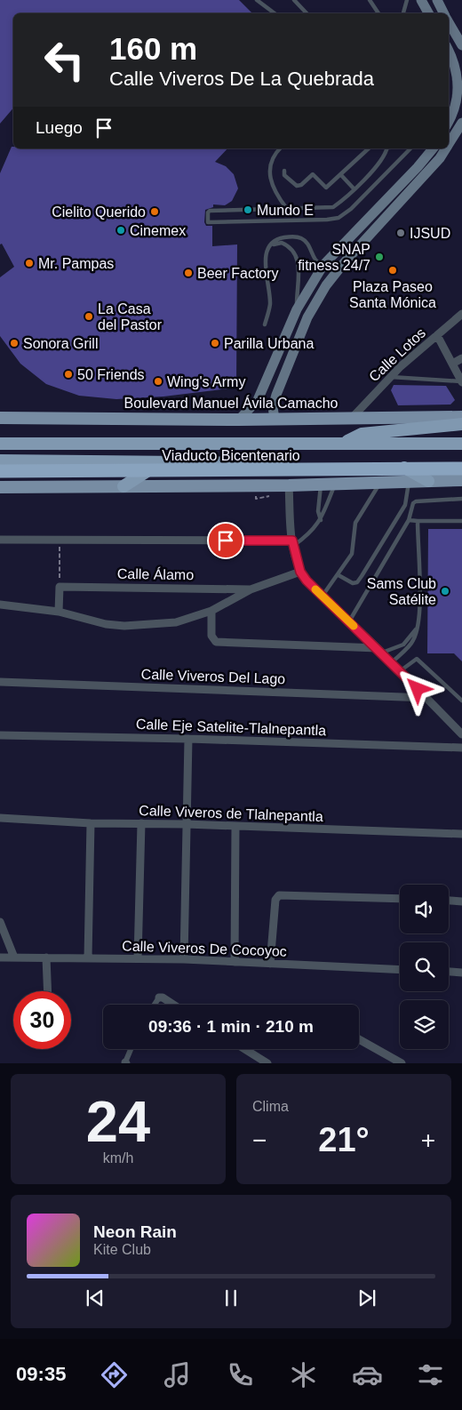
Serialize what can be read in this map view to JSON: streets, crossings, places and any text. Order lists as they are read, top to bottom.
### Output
{
  "streets": {
    "highway": ["Viaducto Bicentenario"],
    "main road": ["Boulevard Manuel Ávila Camacho"],
    "street": [
      "Calle Lotos",
      "Calle Álamo",
      "Calle Viveros Del Lago",
      "Calle Eje Satelite-Tlalnepantla",
      "Calle Viveros de Tlalnepantla",
      "Calle Viveros De Cocoyoc"
    ]
  },
  "crossings": [
    ["Calle Lotos", "Boulevard Manuel Ávila Camacho"]
  ],
  "places": [
    "Mundo E",
    "Cielito Querido",
    "Cinemex",
    "IJSUD",
    "SNAP fitness 24/7",
    "Mr. Pampas",
    "Plaza Paseo Santa Mónica",
    "Beer Factory",
    "La Casa del Pastor",
    "Sonora Grill",
    "Parilla Urbana",
    "50 Friends",
    "Wing's Army",
    "Sams Club Satélite"
  ],
  "page": {
    "turn": ["160 m", "Calle Viveros De La Quebrada"],
    "then": "Luego",
    "limit": "30",
    "trip": "09:36 · 1 min · 210 m",
    "tile": [
      ["24", "km/h"],
      "Clima"
    ],
    "heat": ["−", "21°", "+"],
    "song": ["Neon Rain", "Kite Club"],
    "tabs": "09:35"
  }
}
